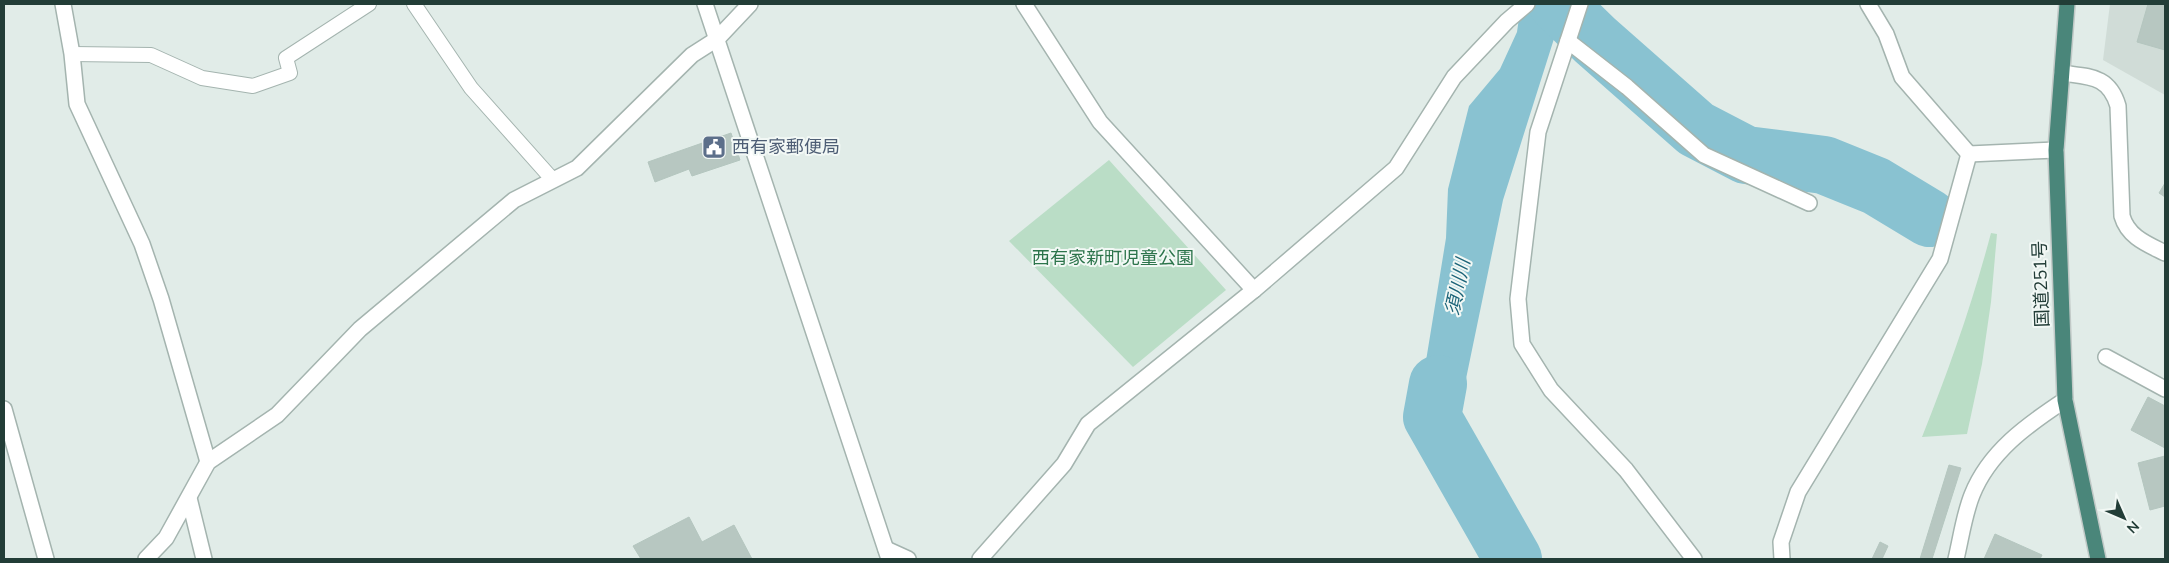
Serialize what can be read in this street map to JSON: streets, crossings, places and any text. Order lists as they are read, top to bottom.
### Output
{
  "streets": {
    "highway": ["国道251号"]
  },
  "water": ["須川川"],
  "parks": ["西有家新町児童公園"],
  "places": {
    "public building": ["西有家郵便局"]
  },
  "north": "bottom right"
}
